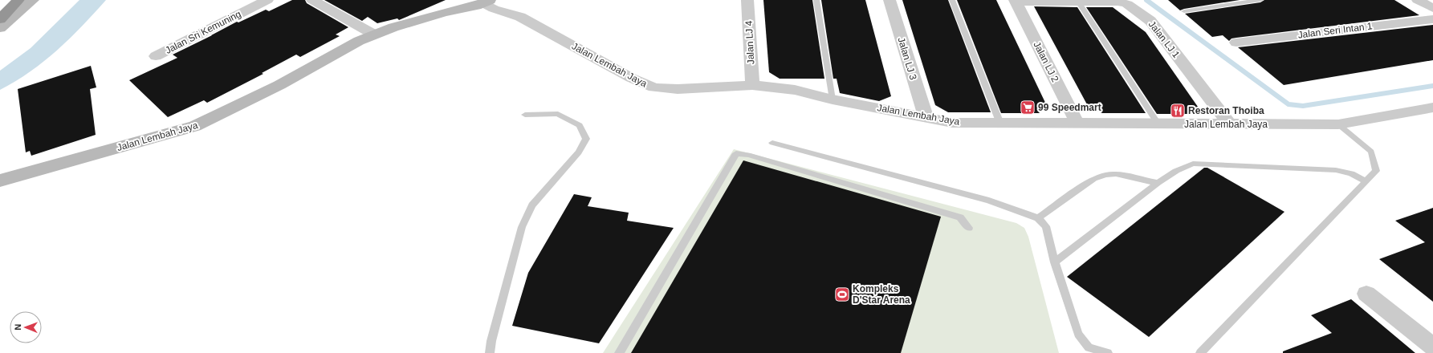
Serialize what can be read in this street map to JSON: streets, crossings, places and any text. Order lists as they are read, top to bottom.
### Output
{
  "streets": {
    "street": [
      "Jalan Seri Intan 1",
      "Jalan Sri Kemuning",
      "Jalan LJ 1",
      "Jalan LJ 4",
      "Jalan LJ 3",
      "Jalan LJ 2",
      "Jalan Lembah Jaya"
    ]
  },
  "crossings": [
    ["Jalan LJ 1", "Jalan LJ 2"],
    ["Jalan LJ 1", "Jalan Lembah Jaya"],
    ["Jalan LJ 4", "Jalan Lembah Jaya"],
    ["Jalan LJ 3", "Jalan Lembah Jaya"],
    ["Jalan LJ 2", "Jalan Lembah Jaya"]
  ],
  "places": {
    "supermarket": ["99 Speedmart"],
    "restaurant": ["Restoran Thoiba"],
    "sports": ["Kompleks D'Star Arena"]
  },
  "north": "left"
}
